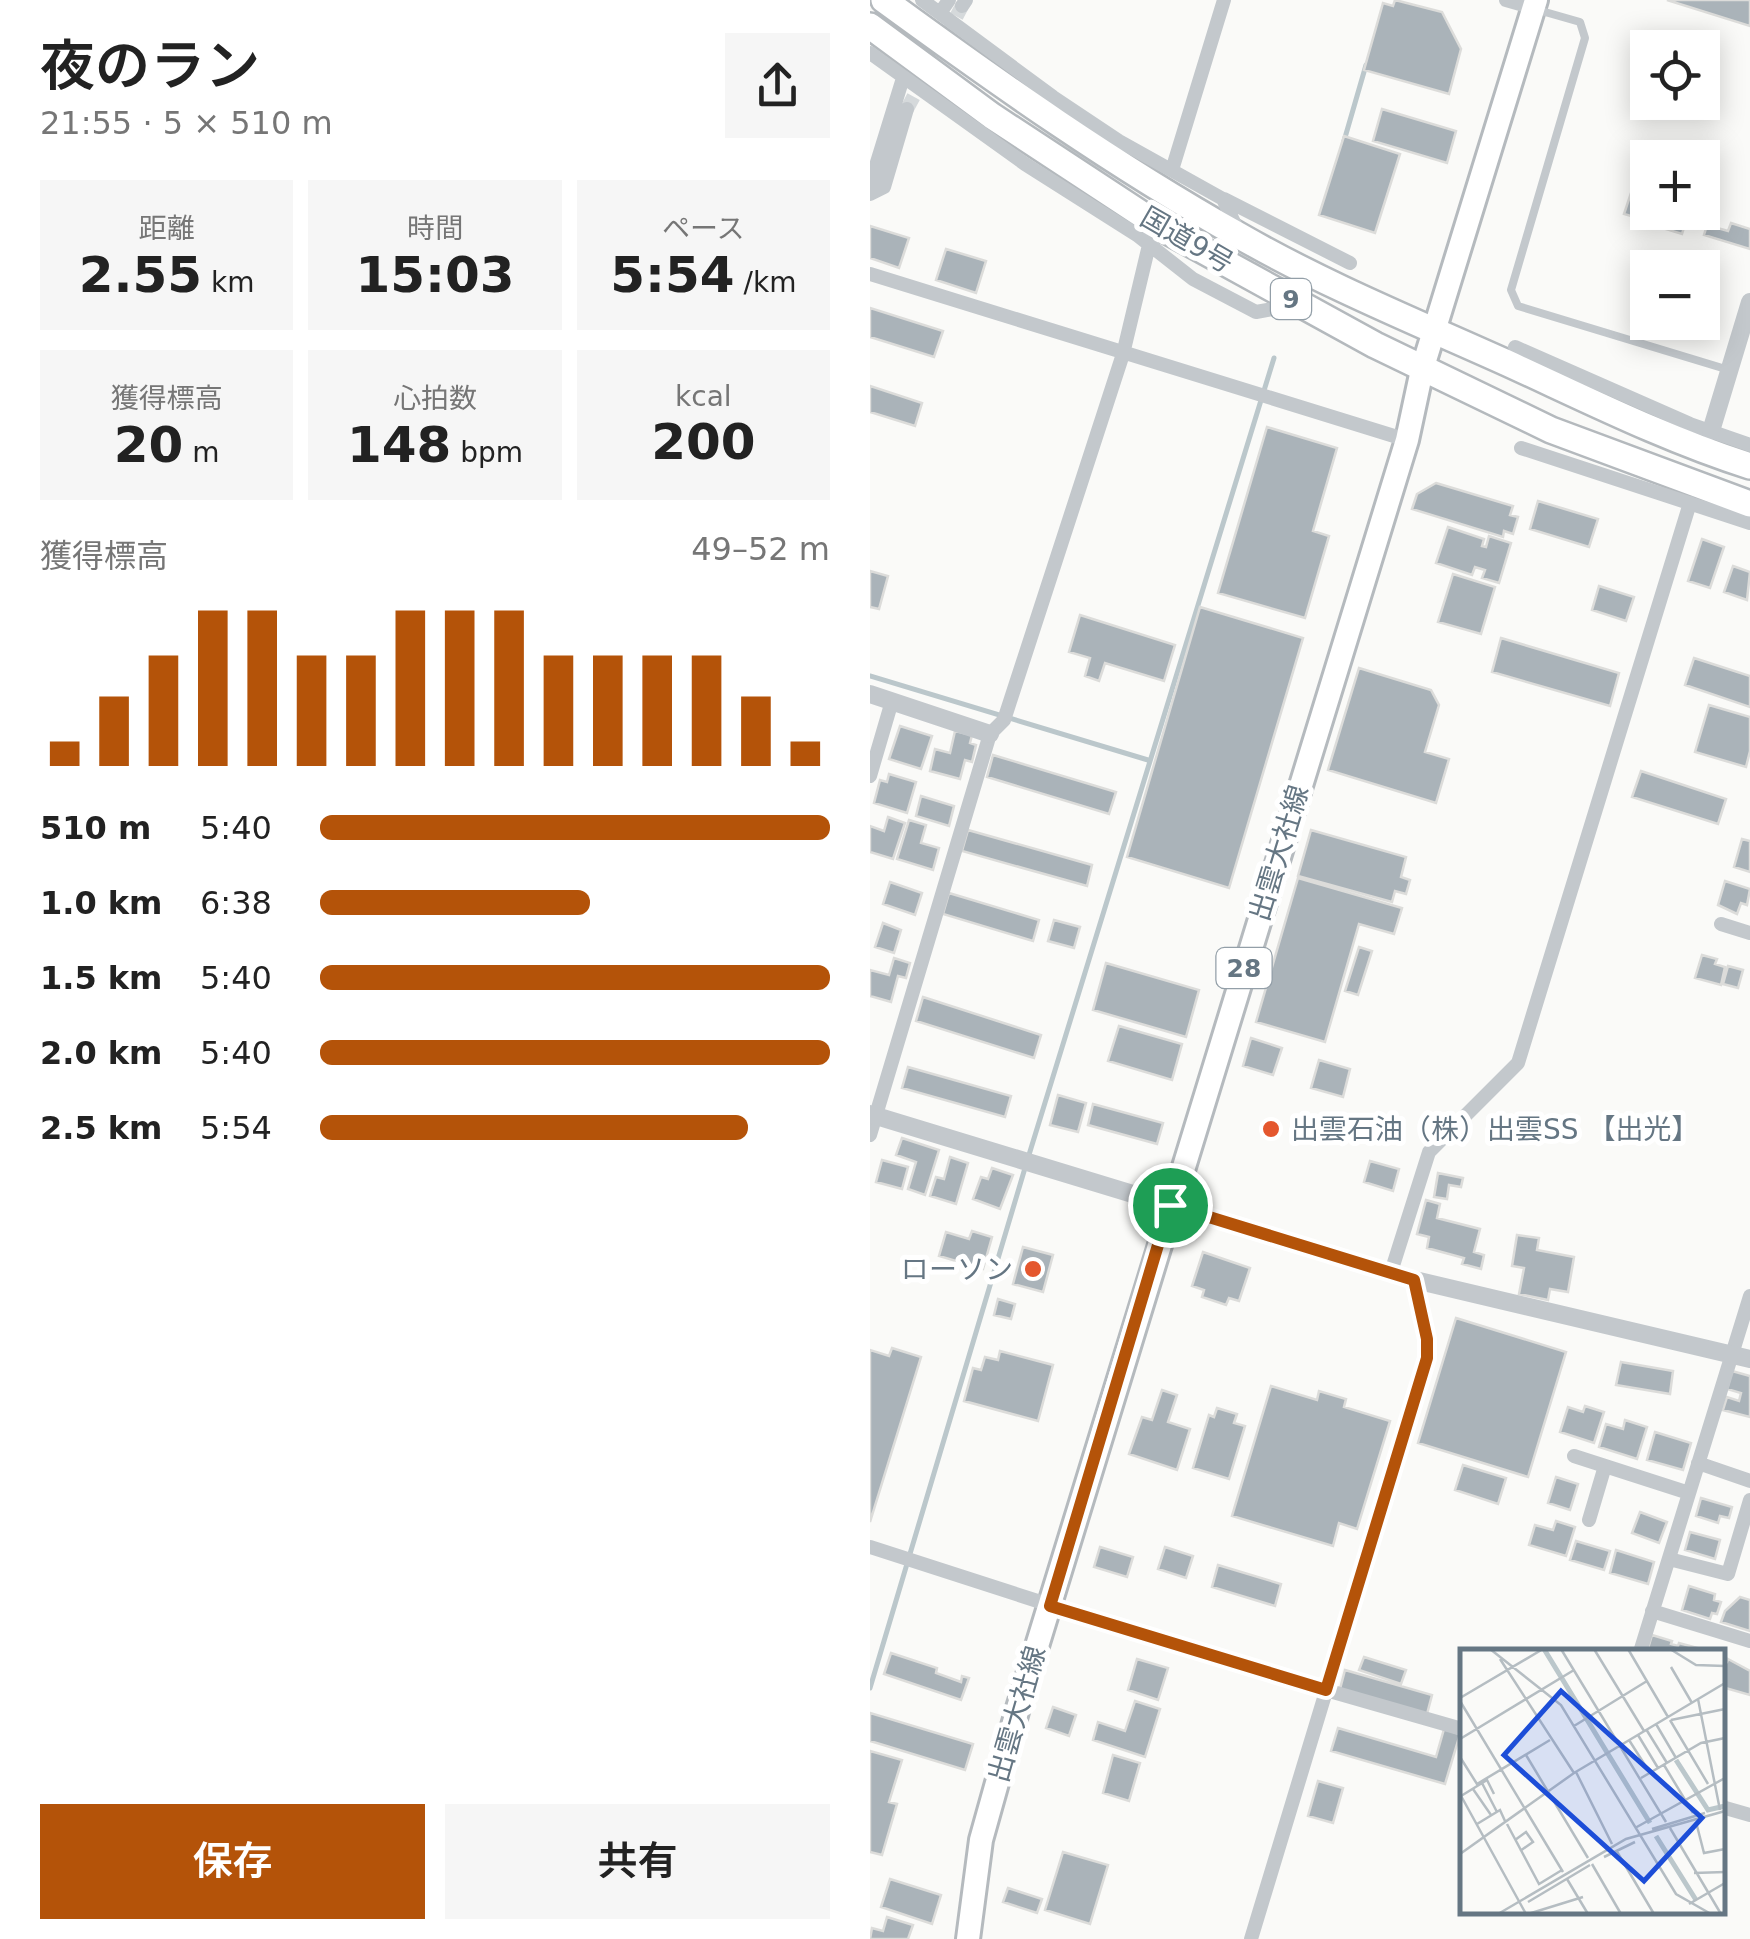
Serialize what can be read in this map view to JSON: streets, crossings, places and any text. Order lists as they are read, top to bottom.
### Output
{
  "streets": {
    "highway": ["国道9号", "9"],
    "main road": ["出雲大社線", "28"]
  },
  "crossings": [
    ["国道9号", "出雲大社線"]
  ],
  "places": ["出雲石油（株）出雲SS 【出光】", "ローソン"],
  "page": {
    "heading": ["夜のラン", "21:55 · 5 × 510 m"],
    "map_buttons": ["+", "−"],
    "stats": [
      ["距離", "2.55 km"],
      ["時間", "15:03"],
      ["ペース", "5:54 /km"],
      ["獲得標高", "20 m"],
      ["心拍数", "148 bpm"],
      ["kcal", "200"]
    ],
    "chart": ["獲得標高", "49–52 m"],
    "list": [
      {
        "name": "510 m",
        "note": "5:40"
      },
      {
        "name": "1.0 km",
        "note": "6:38"
      },
      {
        "name": "1.5 km",
        "note": "5:40"
      },
      {
        "name": "2.0 km",
        "note": "5:40"
      },
      {
        "name": "2.5 km",
        "note": "5:54"
      }
    ],
    "buttons": ["保存", "共有"]
  }
}
